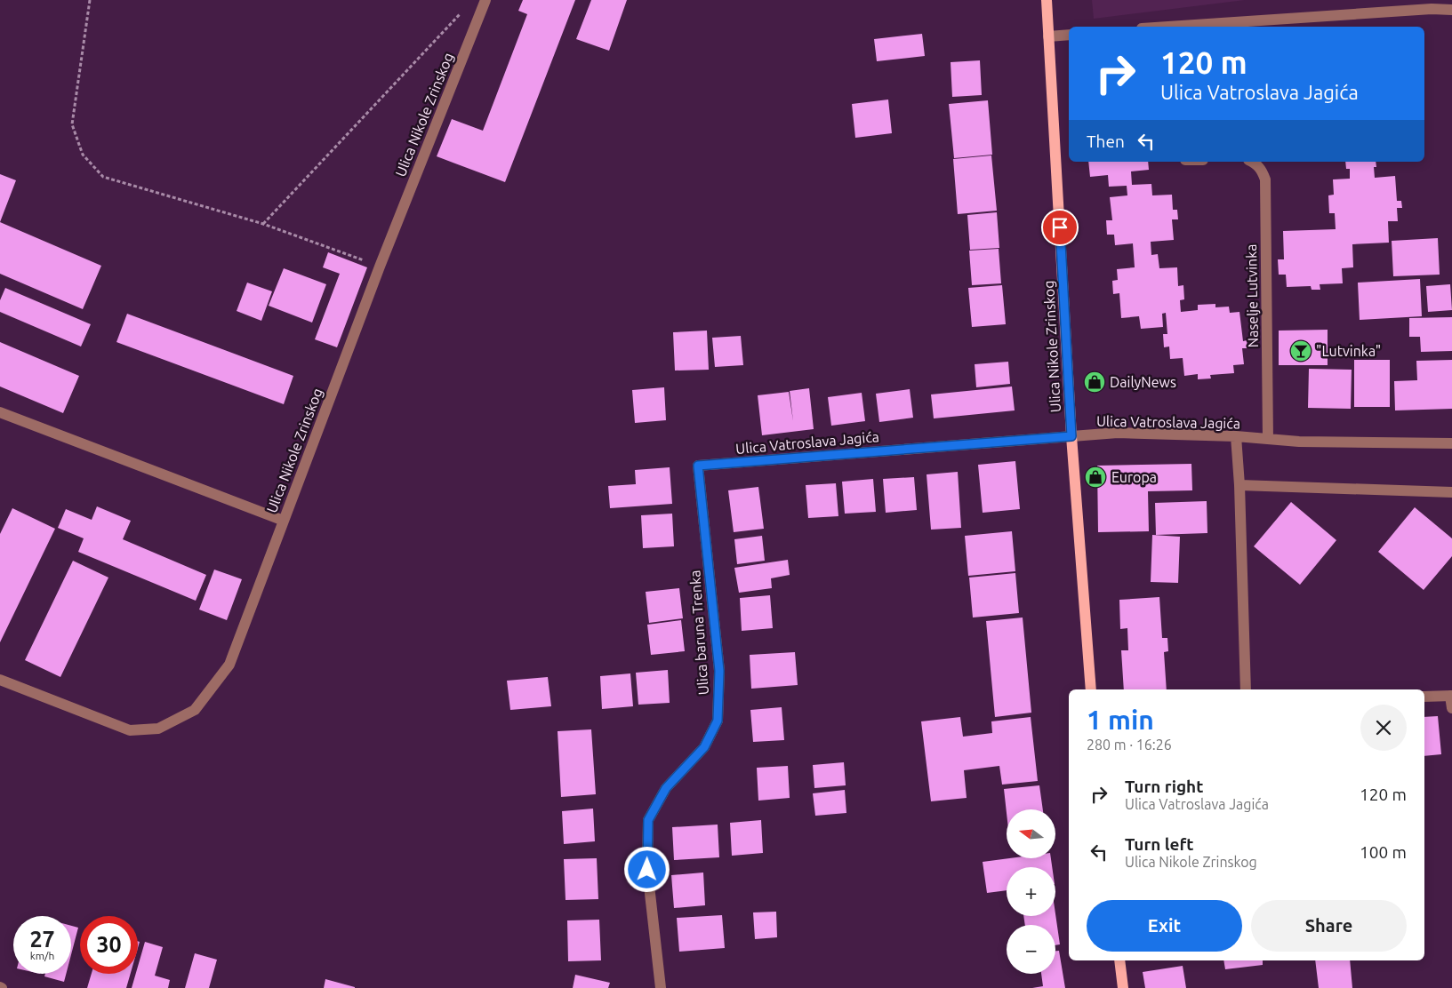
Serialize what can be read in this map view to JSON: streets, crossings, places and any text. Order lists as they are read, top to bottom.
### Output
{
  "streets": {
    "main road": ["Ulica Nikole Zrinskog"],
    "street": ["Naselje Lutvinka", "Ulica Vatroslava Jagića", "Ulica baruna Trenka"]
  },
  "crossings": [
    ["Ulica Nikole Zrinskog", "Ulica Vatroslava Jagića"],
    ["Naselje Lutvinka", "Ulica Vatroslava Jagića"],
    ["Ulica Vatroslava Jagića", "Ulica baruna Trenka"]
  ],
  "places": {
    "bar": ["\"Lutvinka\""],
    "shop": ["DailyNews", "Europa"]
  },
  "north": "left",
  "page": {
    "turn": ["120 m", "Ulica Vatroslava Jagića"],
    "then": "Then",
    "heading": ["1 min", "280 m · 16:26"],
    "list": [
      {
        "name": "Turn right",
        "note": "Ulica Vatroslava Jagića",
        "value": "120 m"
      },
      {
        "name": "Turn left",
        "note": "Ulica Nikole Zrinskog",
        "value": "100 m"
      }
    ],
    "map_buttons": ["+", "−"],
    "buttons": ["Exit", "Share"],
    "speed": "27 km/h",
    "limit": "30"
  }
}
